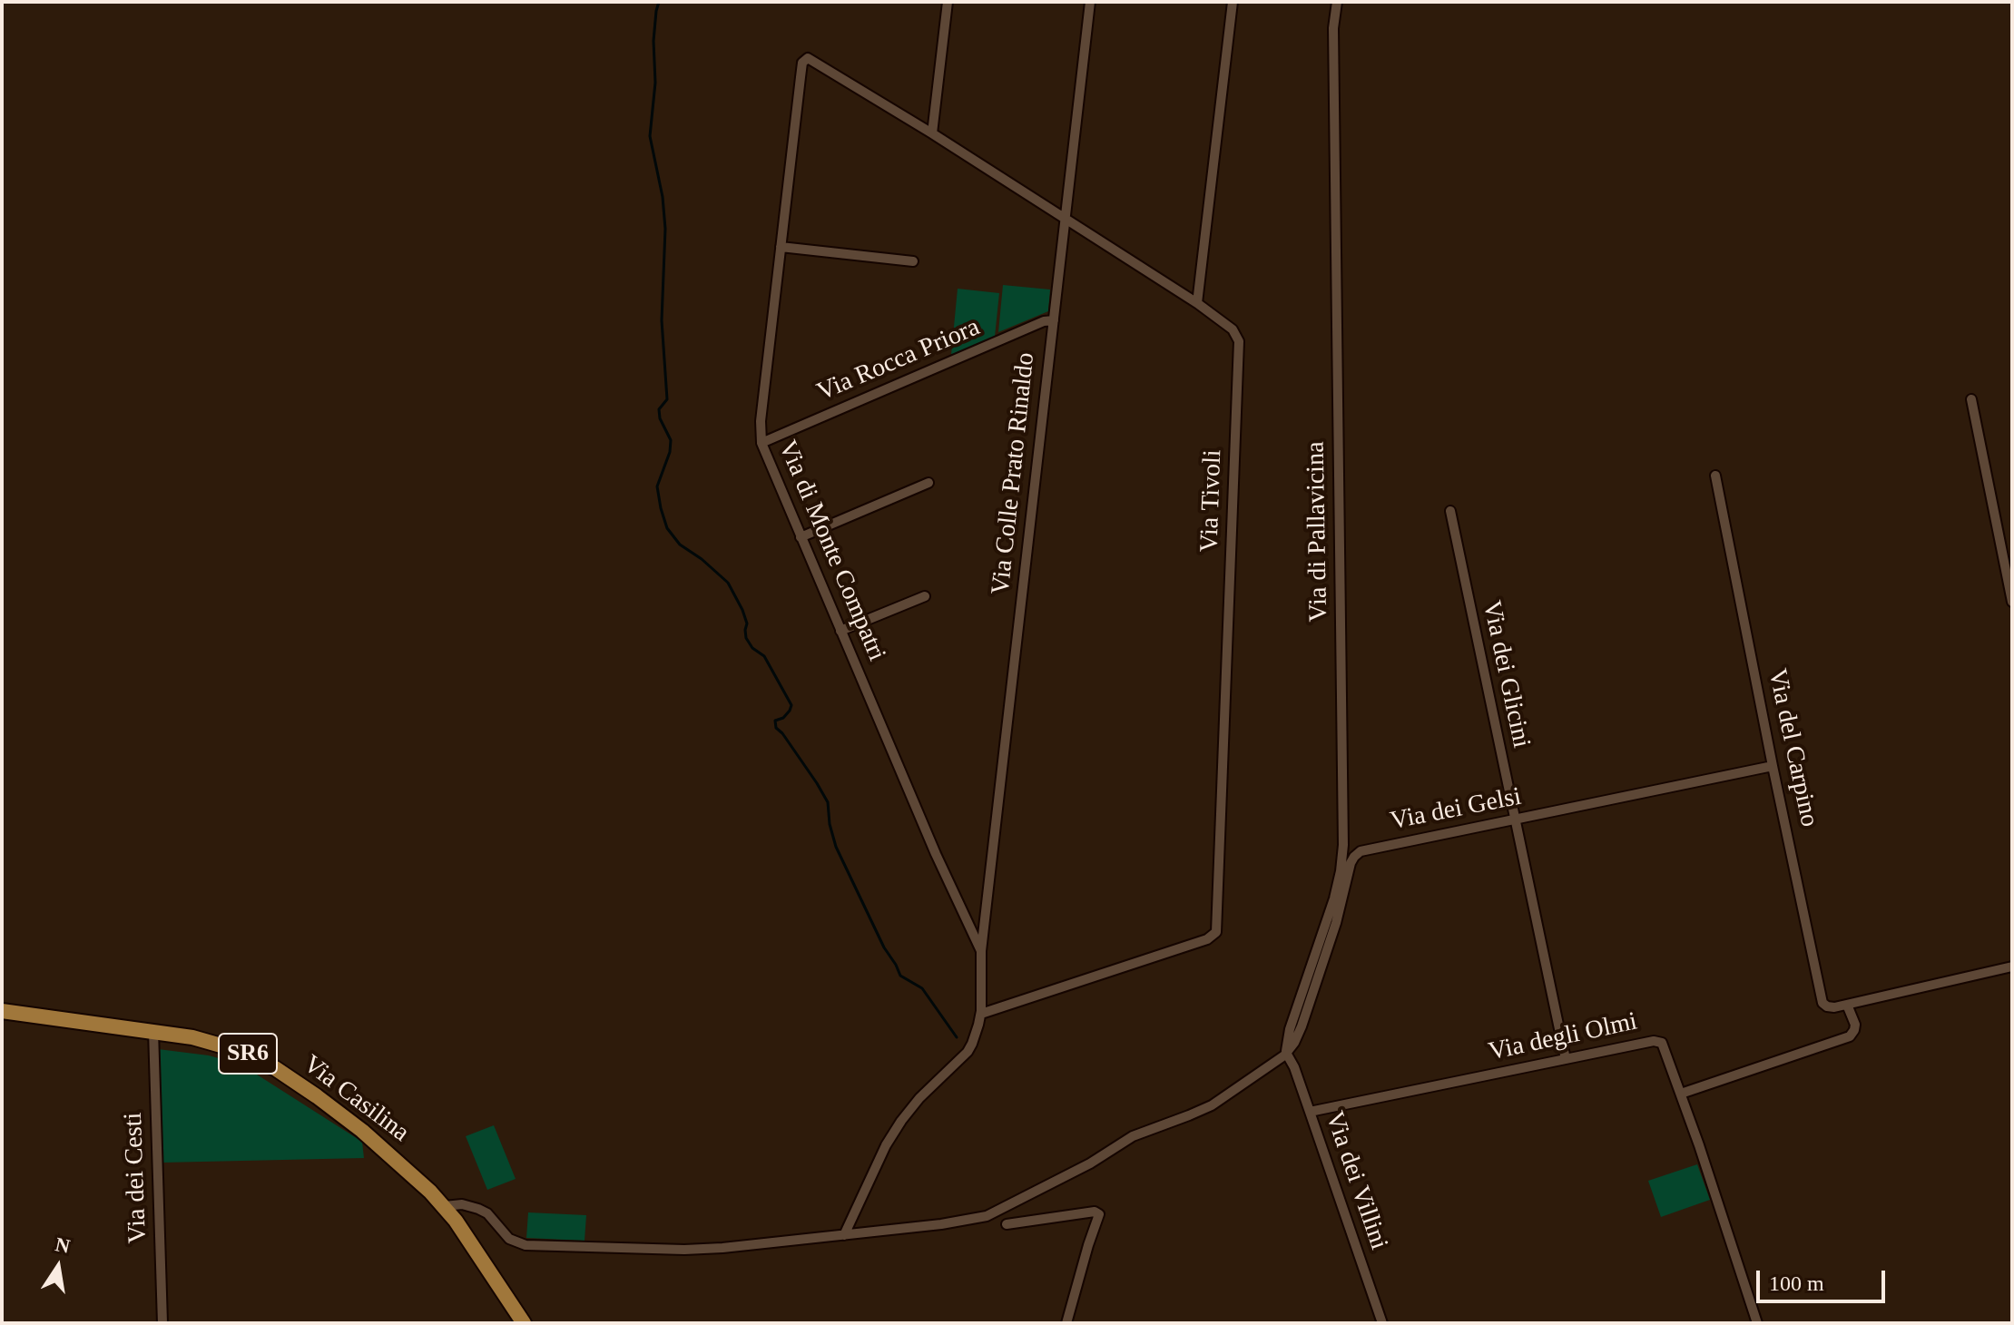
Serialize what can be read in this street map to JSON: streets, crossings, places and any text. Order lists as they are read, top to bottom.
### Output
{
  "streets": {
    "main road": ["SR6", "Via Casilina"],
    "street": [
      "Via Rocca Priora",
      "Via Colle Prato Rinaldo",
      "Via Tivoli",
      "Via di Pallavicina",
      "Via di Monte Compatri",
      "Via dei Glicini",
      "Via del Carpino",
      "Via dei Gelsi",
      "Via degli Olmi",
      "Via dei Cesti",
      "Via dei Villini"
    ]
  },
  "crossings": [
    ["Via Rocca Priora", "Via Colle Prato Rinaldo"],
    ["Via Rocca Priora", "Via di Monte Compatri"],
    ["Via Colle Prato Rinaldo", "Via Tivoli"],
    ["Via Colle Prato Rinaldo", "Via di Monte Compatri"],
    ["Via Tivoli", "Via di Monte Compatri"],
    ["Via di Pallavicina", "Via dei Gelsi"],
    ["Via di Pallavicina", "Via dei Villini"],
    ["Via dei Glicini", "Via dei Gelsi"],
    ["Via dei Glicini", "Via degli Olmi"],
    ["Via del Carpino", "Via dei Gelsi"],
    ["Via dei Gelsi", "Via dei Villini"],
    ["Via degli Olmi", "Via dei Villini"],
    ["Via Casilina", "Via dei Cesti"]
  ],
  "scale_bar": "100 m",
  "north": "top"
}
